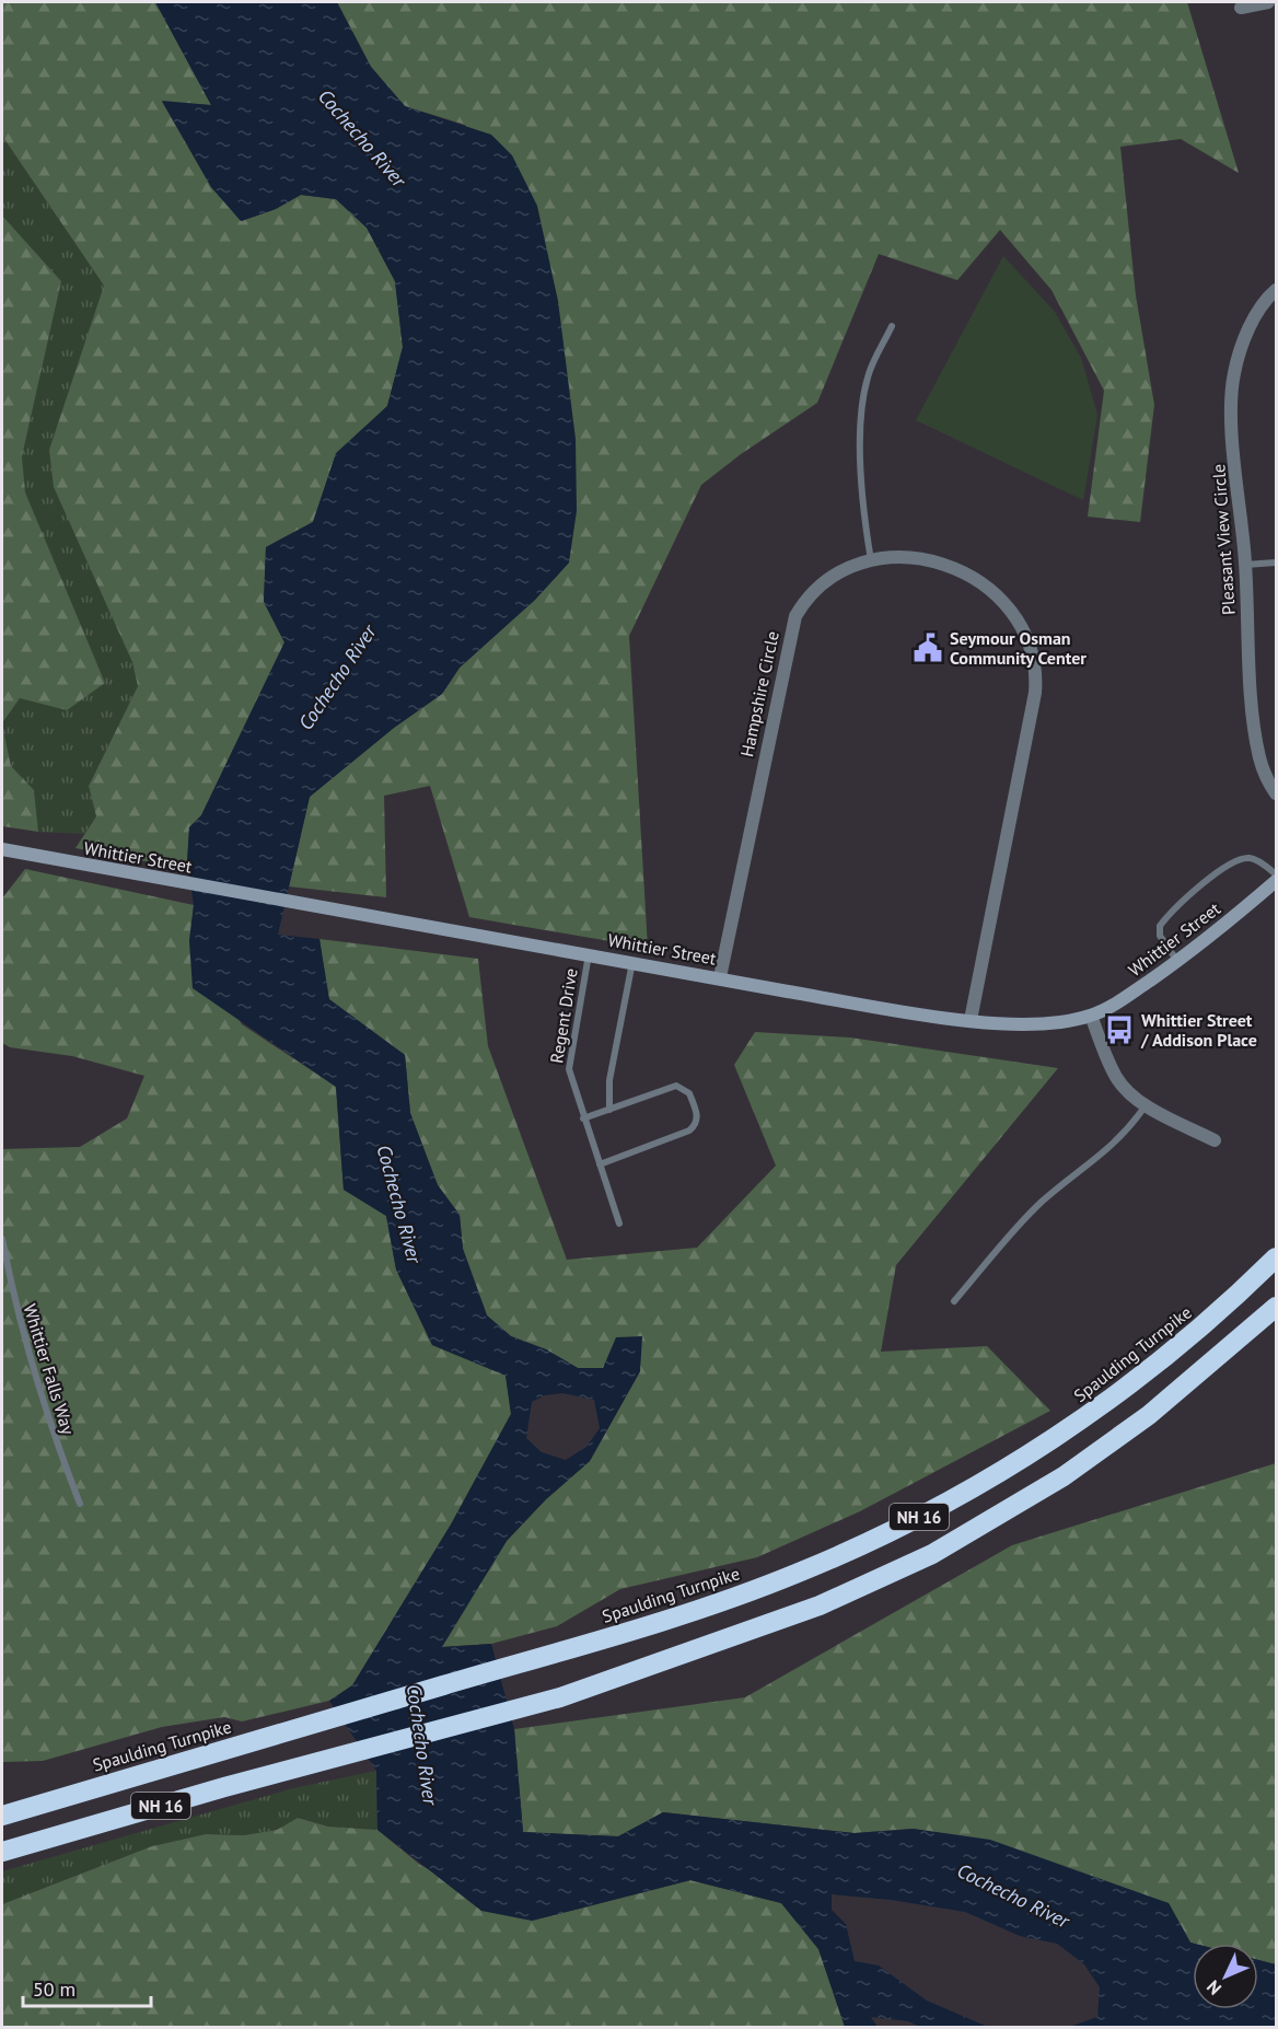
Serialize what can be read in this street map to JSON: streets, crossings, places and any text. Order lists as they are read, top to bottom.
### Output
{
  "streets": {
    "highway": ["Spaulding Turnpike", "NH 16"],
    "street": ["Pleasant View Circle", "Hampshire Circle", "Whittier Street"],
    "lane": ["Regent Drive", "Whittier Falls Way"]
  },
  "crossings": [
    ["Hampshire Circle", "Whittier Street"],
    ["Whittier Street", "Regent Drive"]
  ],
  "water": ["Cochecho River"],
  "places": {
    "public building": ["Seymour Osman Community Center"],
    "bus stop": ["Whittier Street / Addison Place"]
  },
  "scale_bar": "50 m",
  "north": "bottom left"
}
